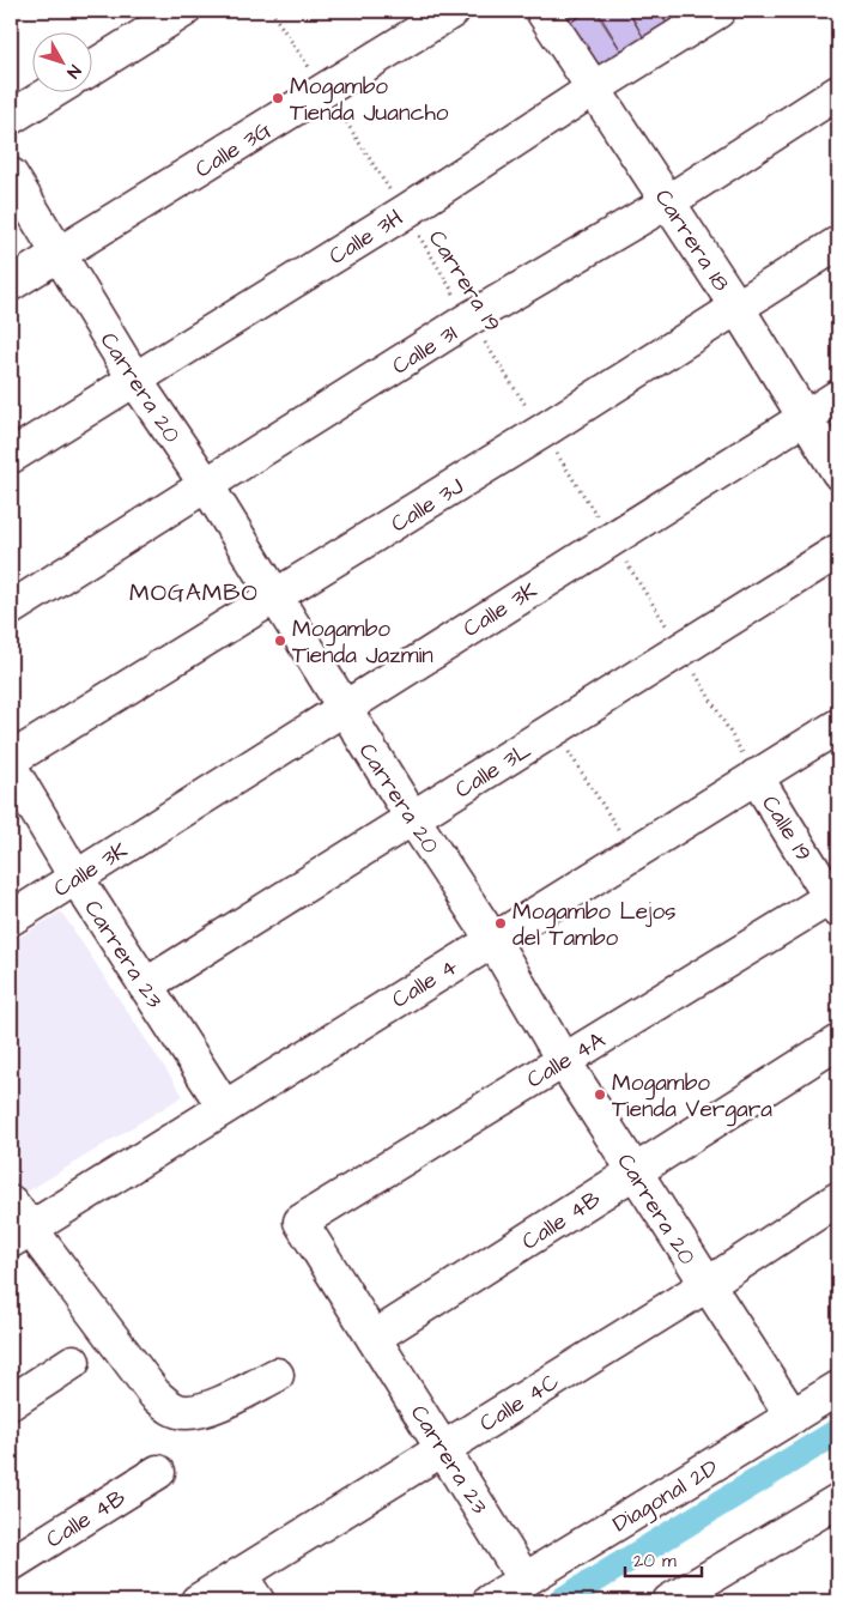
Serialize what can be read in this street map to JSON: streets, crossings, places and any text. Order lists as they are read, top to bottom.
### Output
{
  "streets": {
    "street": [
      "Calle 3G",
      "Calle 3H",
      "Carrera 18",
      "Calle 3I",
      "Carrera 20",
      "Calle 3J",
      "Calle 3K",
      "Calle 3L",
      "Calle 19",
      "Carrera 23",
      "Calle 4",
      "Calle 4A",
      "Calle 4B",
      "Calle 4C",
      "Diagonal 2D"
    ],
    "path": ["Carrera 19"]
  },
  "crossings": [
    ["Calle 3G", "Carrera 19"],
    ["Calle 3G", "Carrera 20"],
    ["Calle 3H", "Carrera 18"],
    ["Calle 3H", "Carrera 19"],
    ["Calle 3H", "Carrera 20"],
    ["Carrera 18", "Calle 3I"],
    ["Carrera 18", "Calle 3J"],
    ["Carrera 18", "Calle 3K"],
    ["Carrera 19", "Calle 3I"],
    ["Carrera 19", "Calle 3J"],
    ["Carrera 19", "Calle 3K"],
    ["Calle 3I", "Carrera 20"],
    ["Carrera 20", "Calle 3J"],
    ["Carrera 20", "Calle 3K"],
    ["Carrera 20", "Calle 3L"],
    ["Carrera 20", "Calle 4"],
    ["Carrera 20", "Calle 4A"],
    ["Carrera 20", "Calle 4B"],
    ["Carrera 20", "Calle 4C"],
    ["Carrera 20", "Diagonal 2D"],
    ["Calle 3K", "Carrera 23"],
    ["Calle 3L", "Carrera 23"],
    ["Calle 19", "Calle 4"],
    ["Calle 19", "Calle 4A"],
    ["Carrera 23", "Calle 4"],
    ["Carrera 23", "Calle 4A"],
    ["Carrera 23", "Calle 4B"],
    ["Carrera 23", "Calle 4C"],
    ["Carrera 23", "Diagonal 2D"]
  ],
  "districts": ["MOGAMBO"],
  "places": [
    "Mogambo Tienda Juancho",
    "Mogambo Tienda Jazmin",
    "Mogambo Lejos del Tambo",
    "Mogambo Tienda Vergara"
  ],
  "scale_bar": "20 m",
  "north": "bottom right"
}
